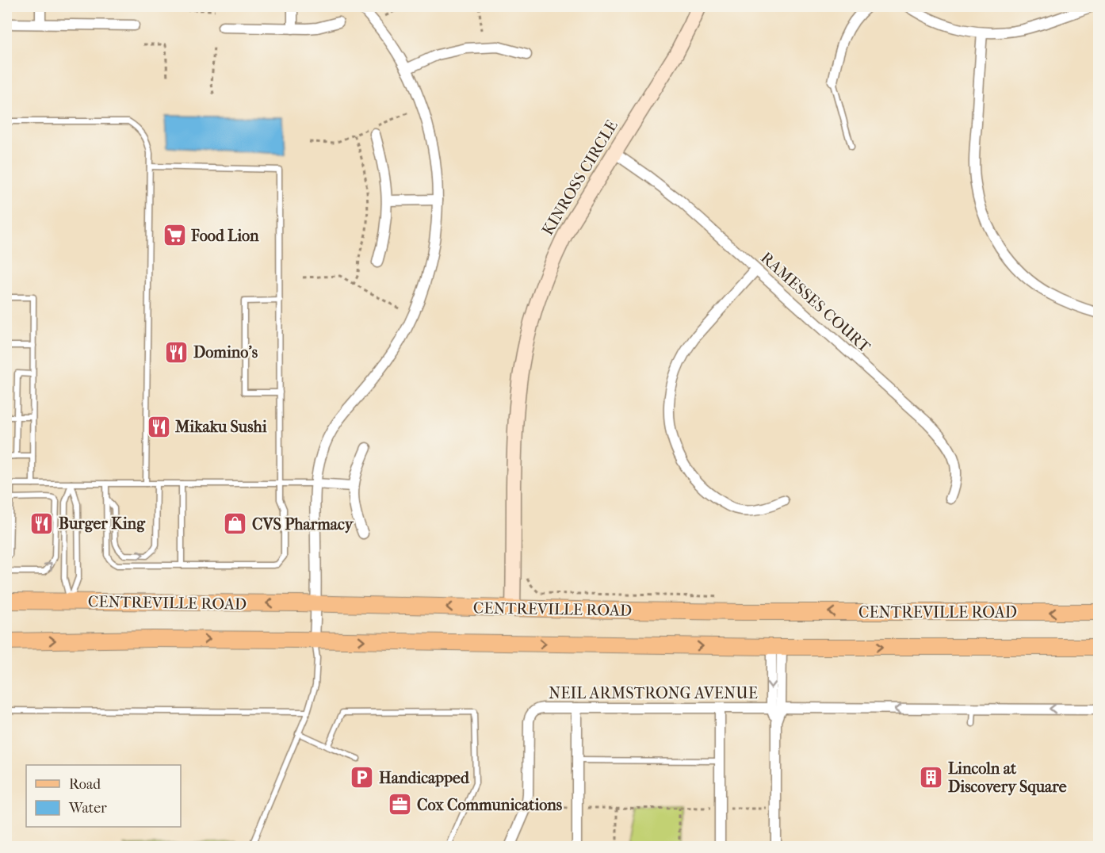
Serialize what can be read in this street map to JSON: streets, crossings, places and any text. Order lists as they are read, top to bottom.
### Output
{
  "streets": {
    "main road": ["CENTREVILLE ROAD"],
    "street": ["KINROSS CIRCLE", "RAMESSES COURT", "NEIL ARMSTRONG AVENUE"]
  },
  "crossings": [
    ["KINROSS CIRCLE", "RAMESSES COURT"],
    ["KINROSS CIRCLE", "CENTREVILLE ROAD"]
  ],
  "one_way": ["NEIL ARMSTRONG AVENUE"],
  "places": {
    "supermarket": ["Food Lion"],
    "restaurant": ["Domino's", "Mikaku Sushi", "Burger King"],
    "shop": ["CVS Pharmacy"],
    "building": ["Lincoln at Discovery Square"],
    "parking": ["Handicapped"],
    "office": ["Cox Communications"]
  },
  "legend": ["Road", "Water"]
}
